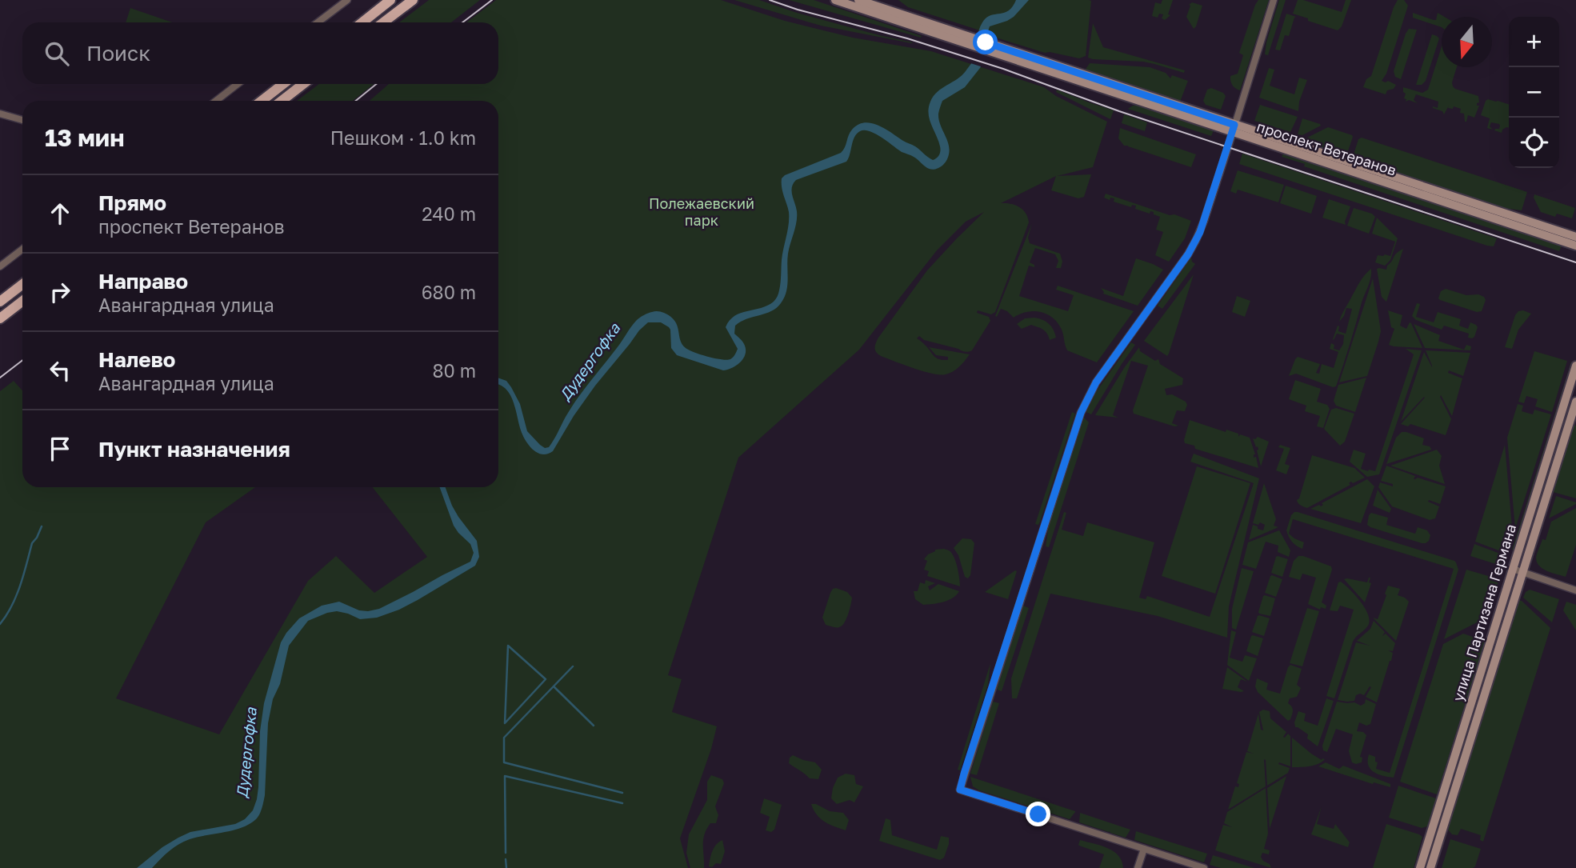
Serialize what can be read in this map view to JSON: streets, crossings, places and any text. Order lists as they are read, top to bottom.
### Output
{
  "streets": {
    "main road": ["проспект Ветеранов", "улица Партизана Германа"]
  },
  "water": ["Дудергофка"],
  "parks": ["Полежаевский парк"],
  "north": "bottom",
  "page": {
    "map_buttons": ["+", "−"],
    "search": "Поиск",
    "heading": ["13 мин", "Пешком · 1.0 km"],
    "list": [
      ["Прямо", "проспект Ветеранов", "240 m"],
      ["Направо", "Авангардная улица", "680 m"],
      ["Налево", "Авангардная улица", "80 m"],
      "Пункт назначения"
    ]
  }
}
